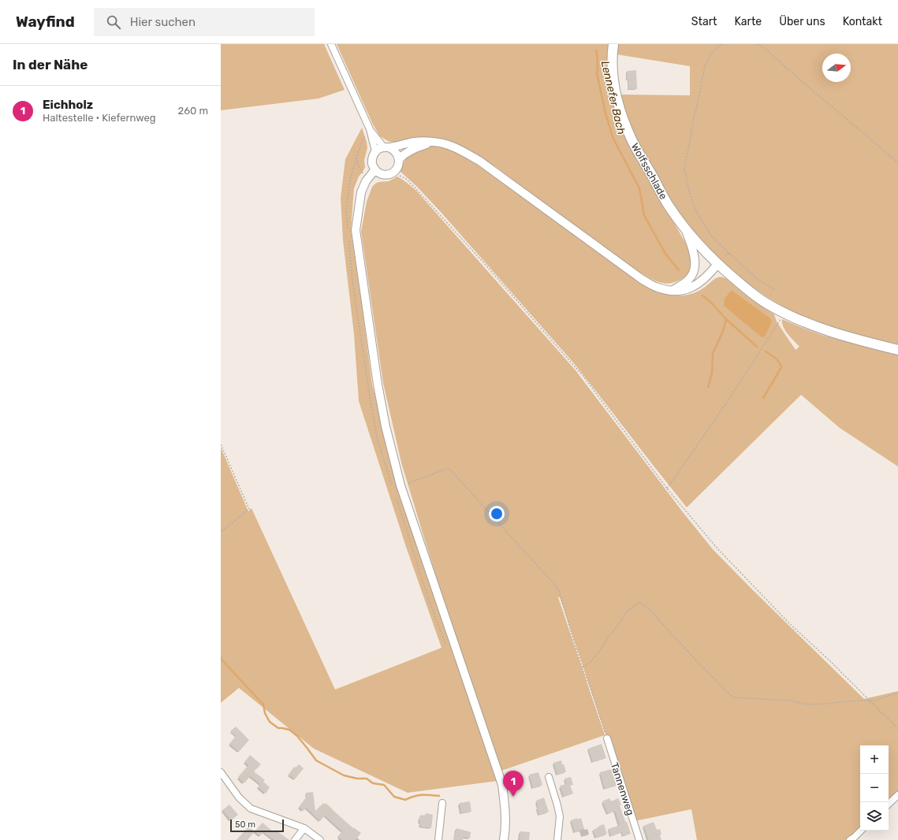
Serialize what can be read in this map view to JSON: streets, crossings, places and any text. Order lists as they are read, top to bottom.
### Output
{
  "streets": {
    "main road": ["Wolfsschlade"],
    "street": ["Tannenweg"]
  },
  "water": ["Lennefer Bach"],
  "scale_bar": "50 m",
  "north": "right",
  "page": {
    "header": "Wayfind",
    "search": "Hier suchen",
    "nav": [
      "Start",
      "Karte",
      "Über uns",
      "Kontakt"
    ],
    "heading": "In der Nähe",
    "list": [
      {
        "mark": "1",
        "name": "Eichholz",
        "note": "Haltestelle · Kiefernweg",
        "value": "260 m"
      }
    ],
    "map_buttons": ["+", "−"],
    "pins": "1",
    "scale": "50 m"
  }
}
